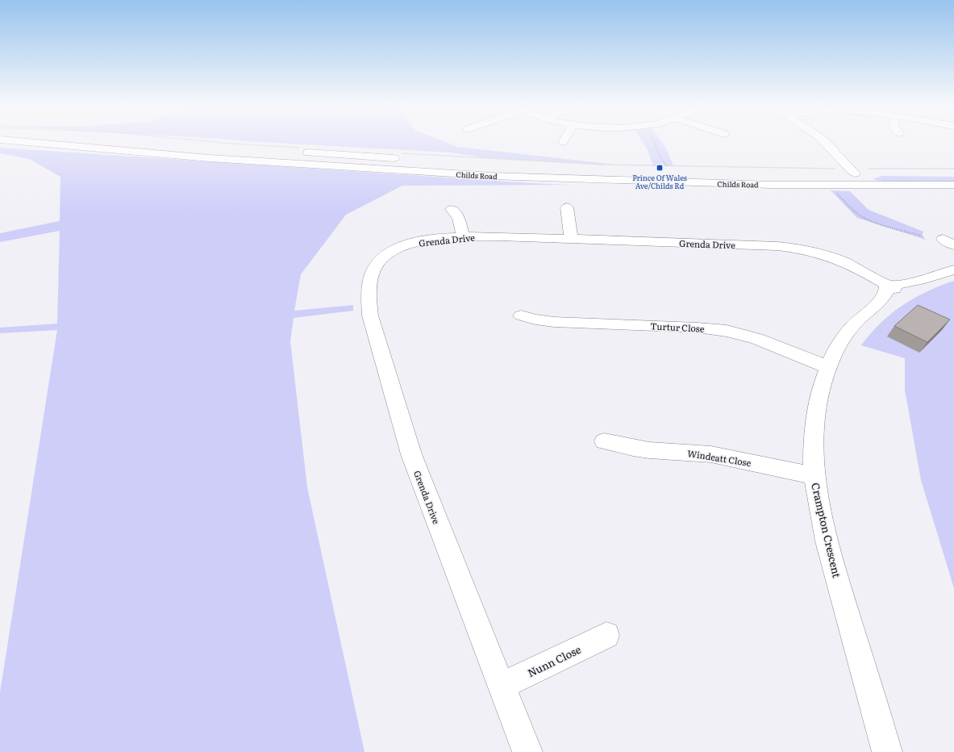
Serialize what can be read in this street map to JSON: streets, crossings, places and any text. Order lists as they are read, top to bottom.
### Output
{
  "streets": {
    "street": [
      "Childs Road",
      "Grenda Drive",
      "Turtur Close",
      "Windeatt Close",
      "Crampton Crescent",
      "Nunn Close"
    ]
  },
  "crossings": [
    ["Grenda Drive", "Crampton Crescent"],
    ["Grenda Drive", "Nunn Close"],
    ["Turtur Close", "Crampton Crescent"],
    ["Windeatt Close", "Crampton Crescent"]
  ],
  "places": {
    "transit": ["Prince Of Wales Ave/Childs Rd"]
  }
}
